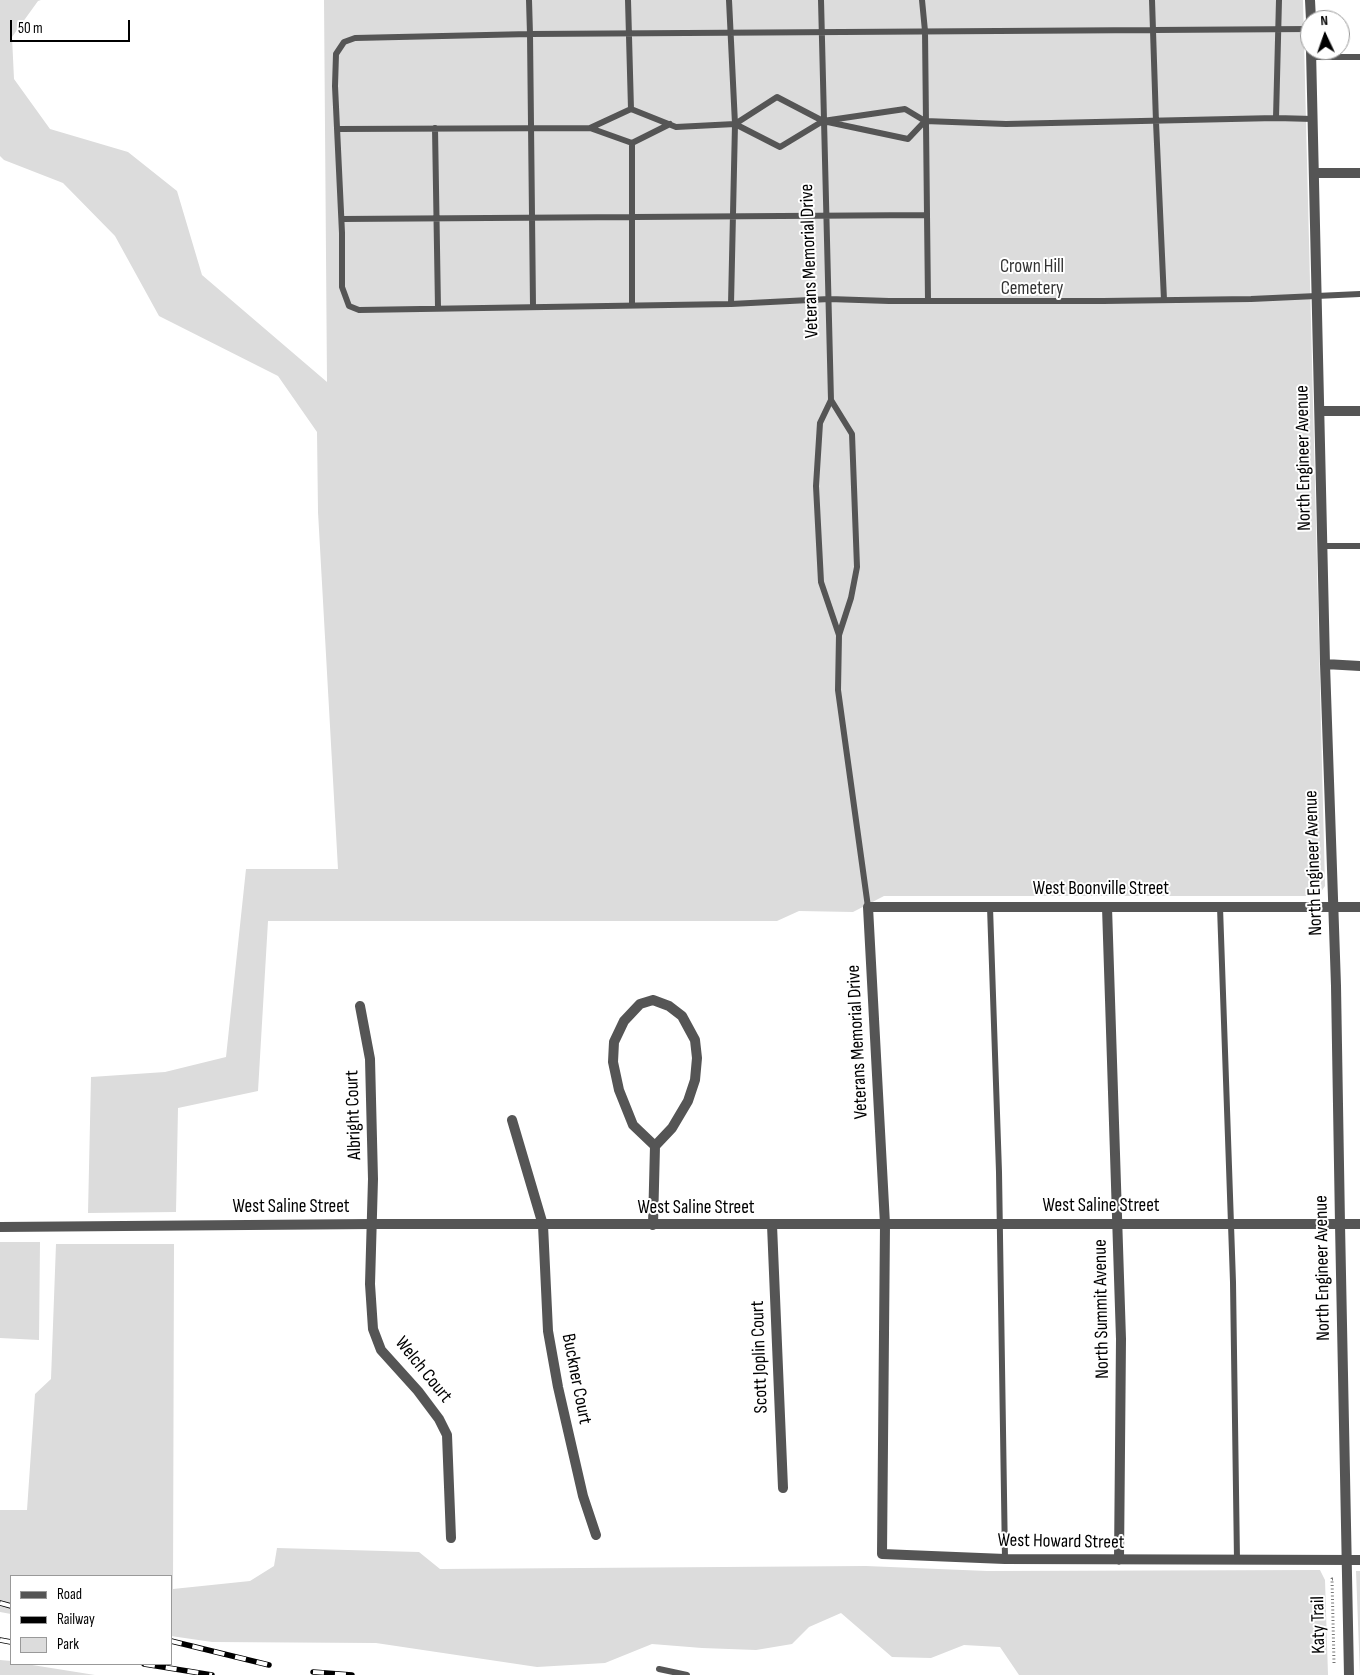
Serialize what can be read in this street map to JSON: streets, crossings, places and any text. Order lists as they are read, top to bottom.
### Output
{
  "streets": {
    "street": [
      "Veterans Memorial Drive",
      "North Engineer Avenue",
      "West Boonville Street",
      "Albright Court",
      "West Saline Street",
      "North Summit Avenue",
      "Scott Joplin Court",
      "Welch Court",
      "Buckner Court",
      "West Howard Street"
    ],
    "path": ["Katy Trail"]
  },
  "crossings": [
    ["Veterans Memorial Drive", "West Boonville Street"],
    ["Veterans Memorial Drive", "West Saline Street"],
    ["Veterans Memorial Drive", "West Howard Street"],
    ["North Engineer Avenue", "West Boonville Street"],
    ["North Engineer Avenue", "West Saline Street"],
    ["North Engineer Avenue", "West Howard Street"],
    ["West Boonville Street", "North Summit Avenue"],
    ["Albright Court", "West Saline Street"],
    ["Albright Court", "Welch Court"],
    ["West Saline Street", "North Summit Avenue"],
    ["West Saline Street", "Scott Joplin Court"],
    ["West Saline Street", "Welch Court"],
    ["West Saline Street", "Buckner Court"],
    ["North Summit Avenue", "West Howard Street"]
  ],
  "parks": ["Crown Hill Cemetery"],
  "legend": ["Road", "Railway", "Park"],
  "scale_bar": "50 m",
  "north": "top"
}
